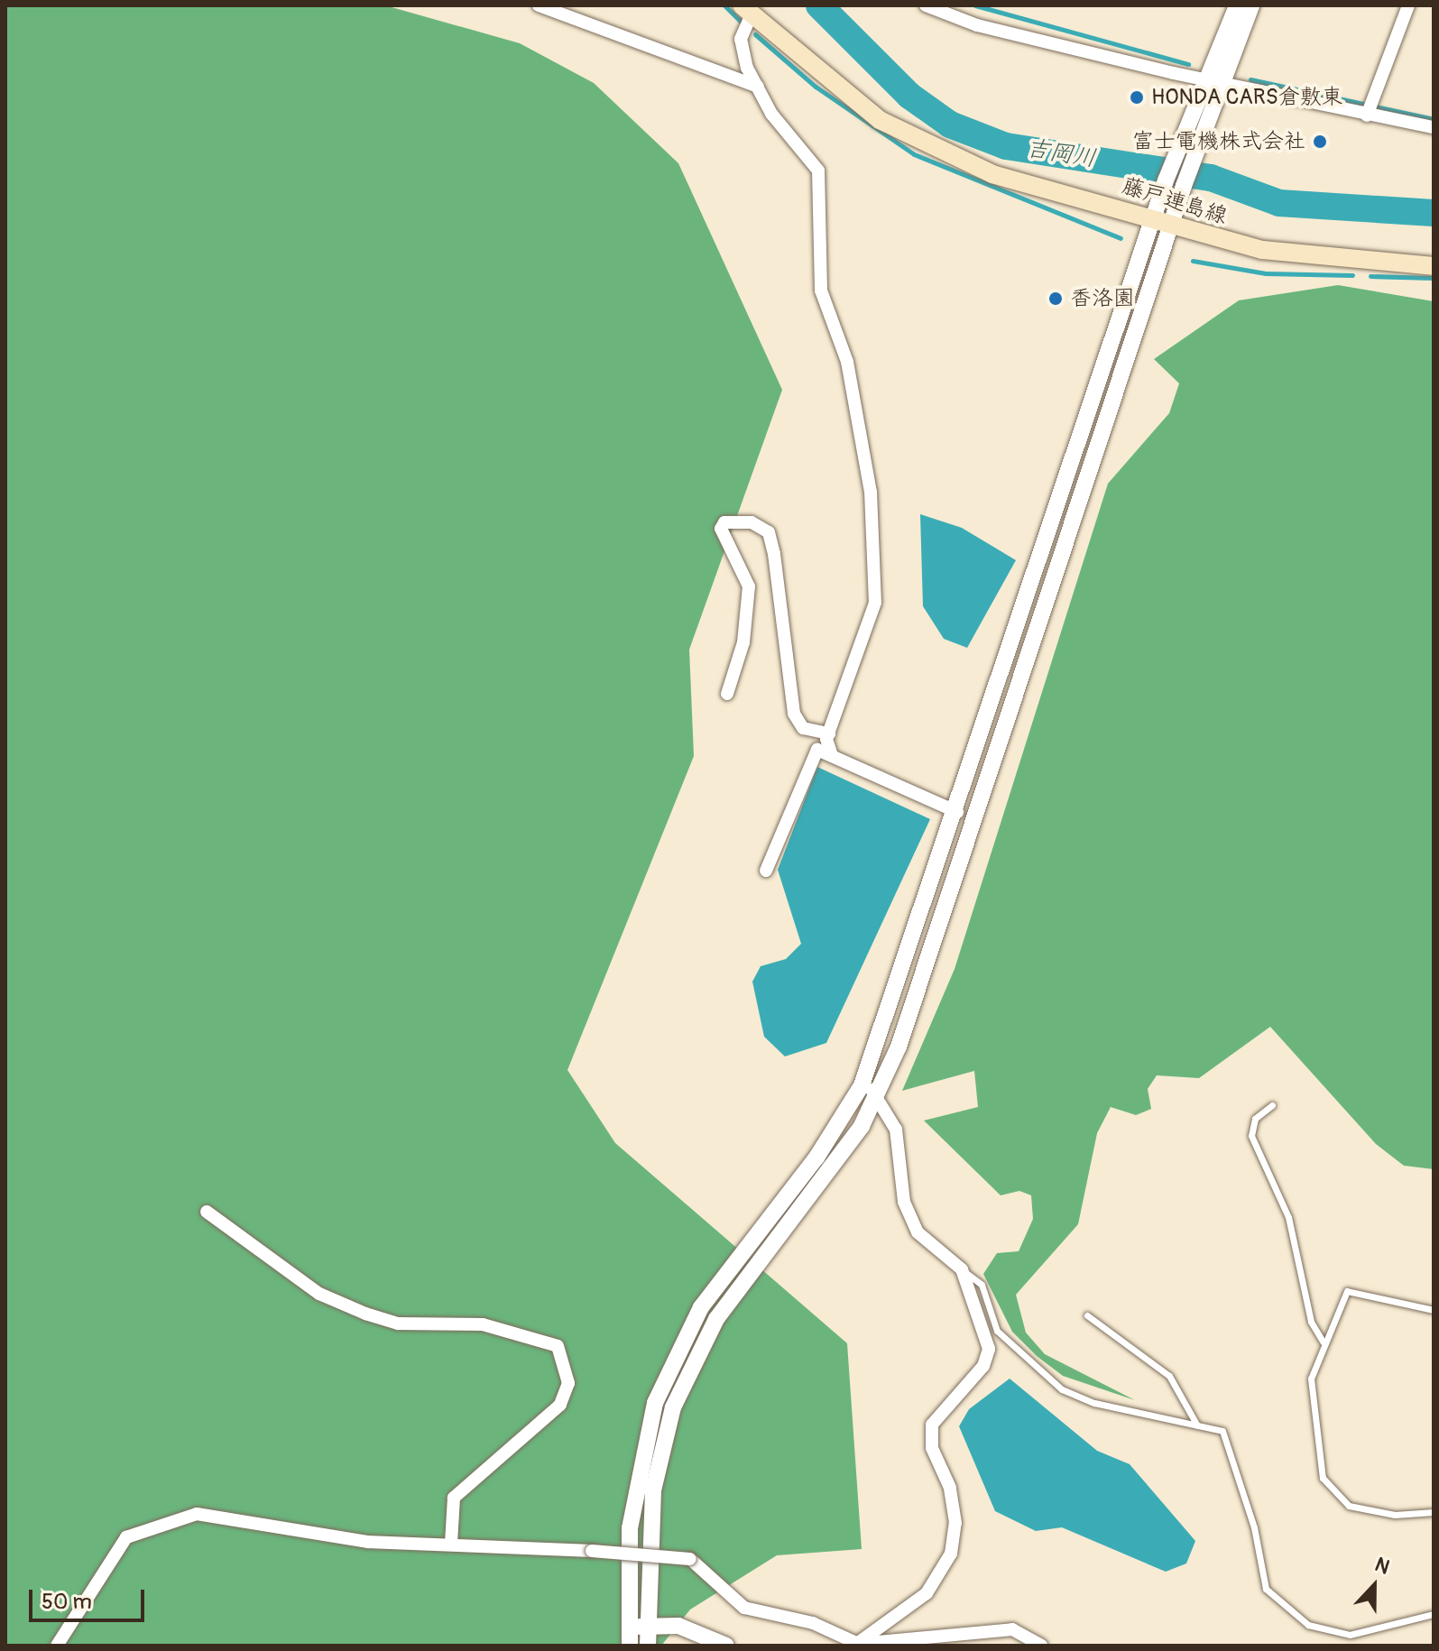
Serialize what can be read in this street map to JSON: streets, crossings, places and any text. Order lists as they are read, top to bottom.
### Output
{
  "streets": {
    "main road": ["藤戸連島線"]
  },
  "water": ["吉岡川"],
  "places": ["HONDA CARS倉敷東", "富士電機株式会社", "香洛園"],
  "scale_bar": "50 m",
  "north": "top"
}
